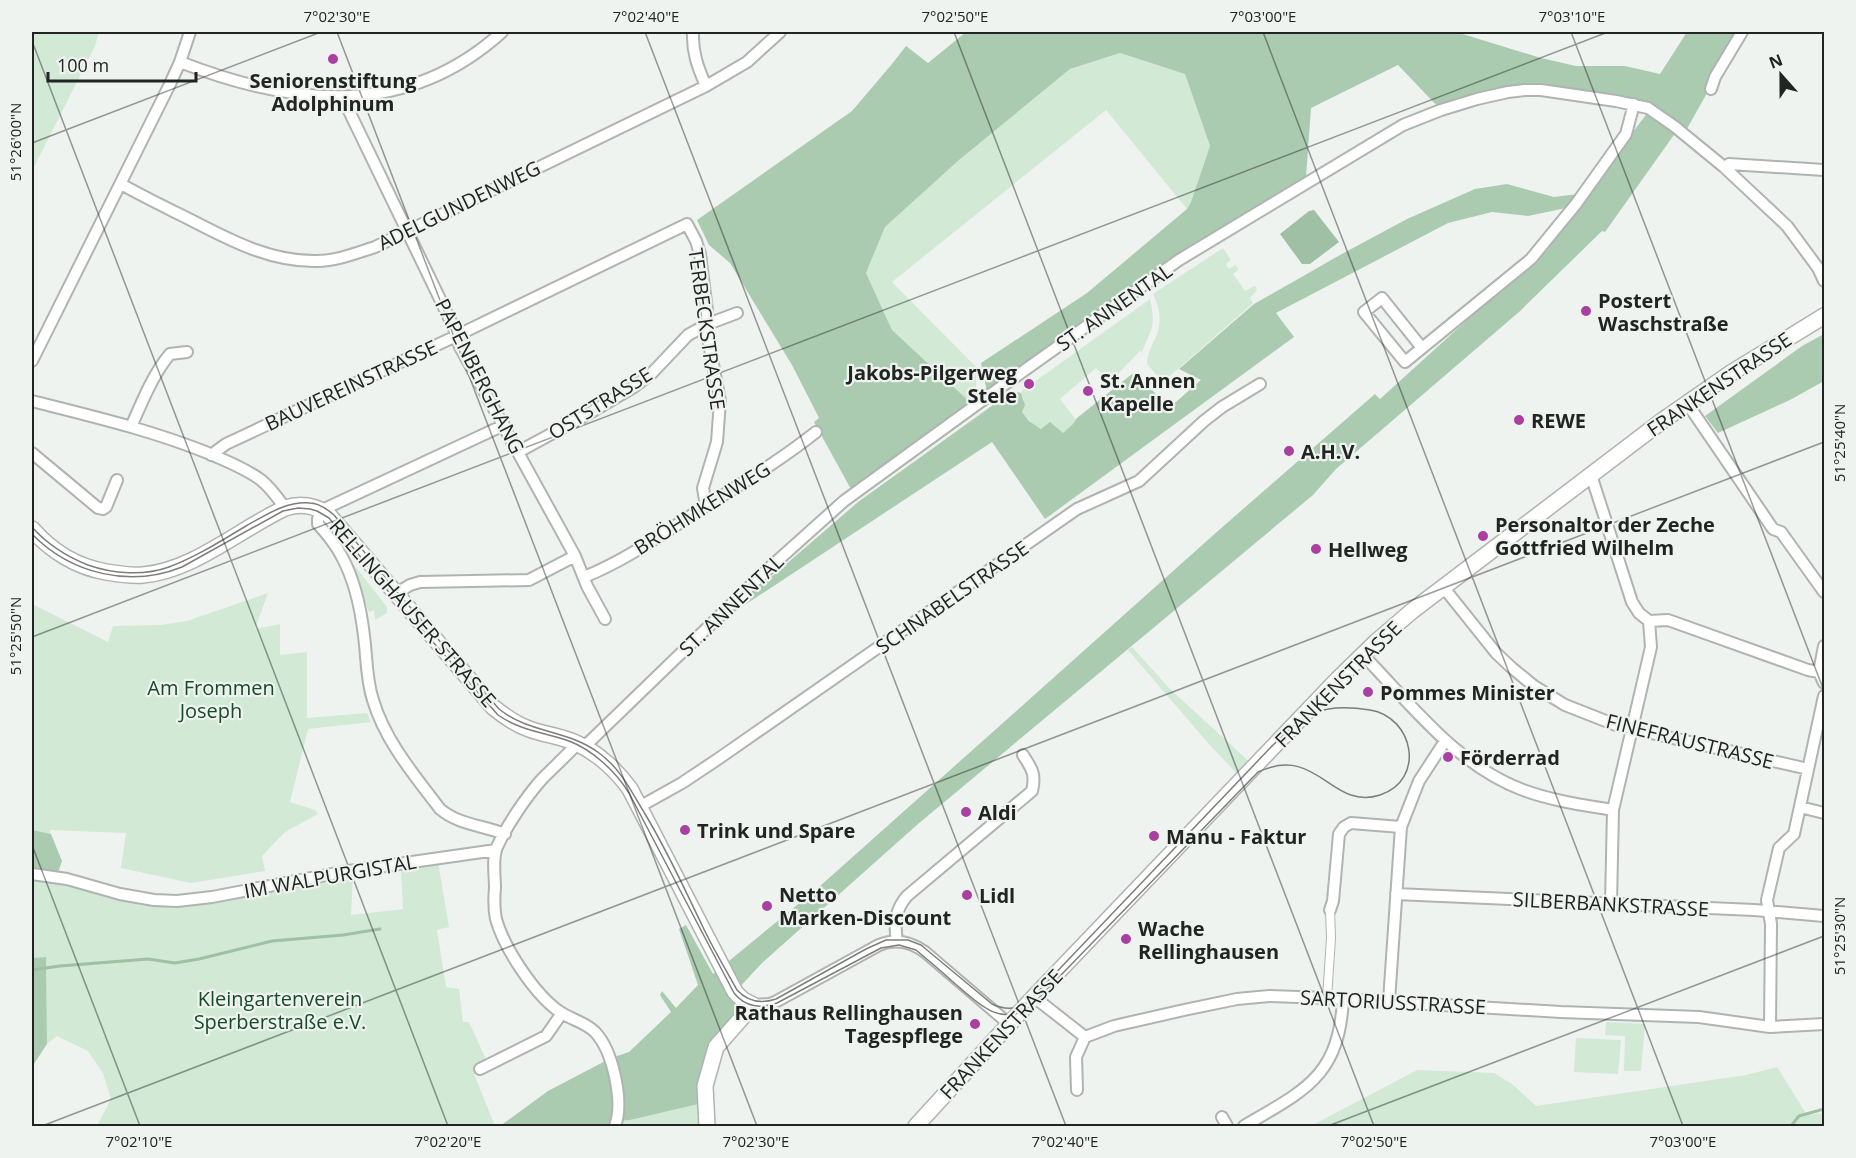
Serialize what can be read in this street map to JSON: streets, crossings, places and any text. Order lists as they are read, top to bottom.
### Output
{
  "streets": {
    "main road": ["FRANKENSTRASSE", "RELLINGHAUSER STRASSE"],
    "street": [
      "ADELGUNDENWEG",
      "ST. ANNENTAL",
      "TERBECKSTRASSE",
      "PAPENBERGHANG",
      "BAUVEREINSTRASSE",
      "OSTSTRASSE",
      "BRÖHMKENWEG",
      "SCHNABELSTRASSE",
      "FINEFRAUSTRASSE",
      "IM WALPURGISTAL",
      "SILBERBANKSTRASSE",
      "SARTORIUSSTRASSE"
    ]
  },
  "crossings": [
    ["ADELGUNDENWEG", "PAPENBERGHANG"],
    ["ST. ANNENTAL", "RELLINGHAUSER STRASSE"],
    ["TERBECKSTRASSE", "BAUVEREINSTRASSE"],
    ["TERBECKSTRASSE", "OSTSTRASSE"],
    ["TERBECKSTRASSE", "BRÖHMKENWEG"],
    ["PAPENBERGHANG", "BAUVEREINSTRASSE"],
    ["PAPENBERGHANG", "OSTSTRASSE"],
    ["PAPENBERGHANG", "BRÖHMKENWEG"],
    ["FRANKENSTRASSE", "FINEFRAUSTRASSE"],
    ["SCHNABELSTRASSE", "RELLINGHAUSER STRASSE"]
  ],
  "parks": ["Am Frommen Joseph", "Kleingartenverein Sperberstraße e.V."],
  "places": [
    "Seniorenstiftung Adolphinum",
    "Postert Waschstraße",
    "Jakobs-Pilgerweg Stele",
    "St. Annen Kapelle",
    "REWE",
    "A.H.V.",
    "Personaltor der Zeche Gottfried Wilhelm",
    "Hellweg",
    "Pommes Minister",
    "Förderrad",
    "Aldi",
    "Trink und Spare",
    "Manu - Faktur",
    "Lidl",
    "Netto Marken-Discount",
    "Wache Rellinghausen",
    "Rathaus Rellinghausen Tagespflege"
  ],
  "scale_bar": "100 m",
  "north": "top",
  "coordinates": [
    "7°02'30\"E",
    "7°02'40\"E",
    "7°02'50\"E",
    "7°03'00\"E",
    "7°03'10\"E",
    "51°26'00\"N",
    "51°25'40\"N",
    "51°25'50\"N",
    "51°25'30\"N",
    "7°02'10\"E",
    "7°02'20\"E"
  ]
}
